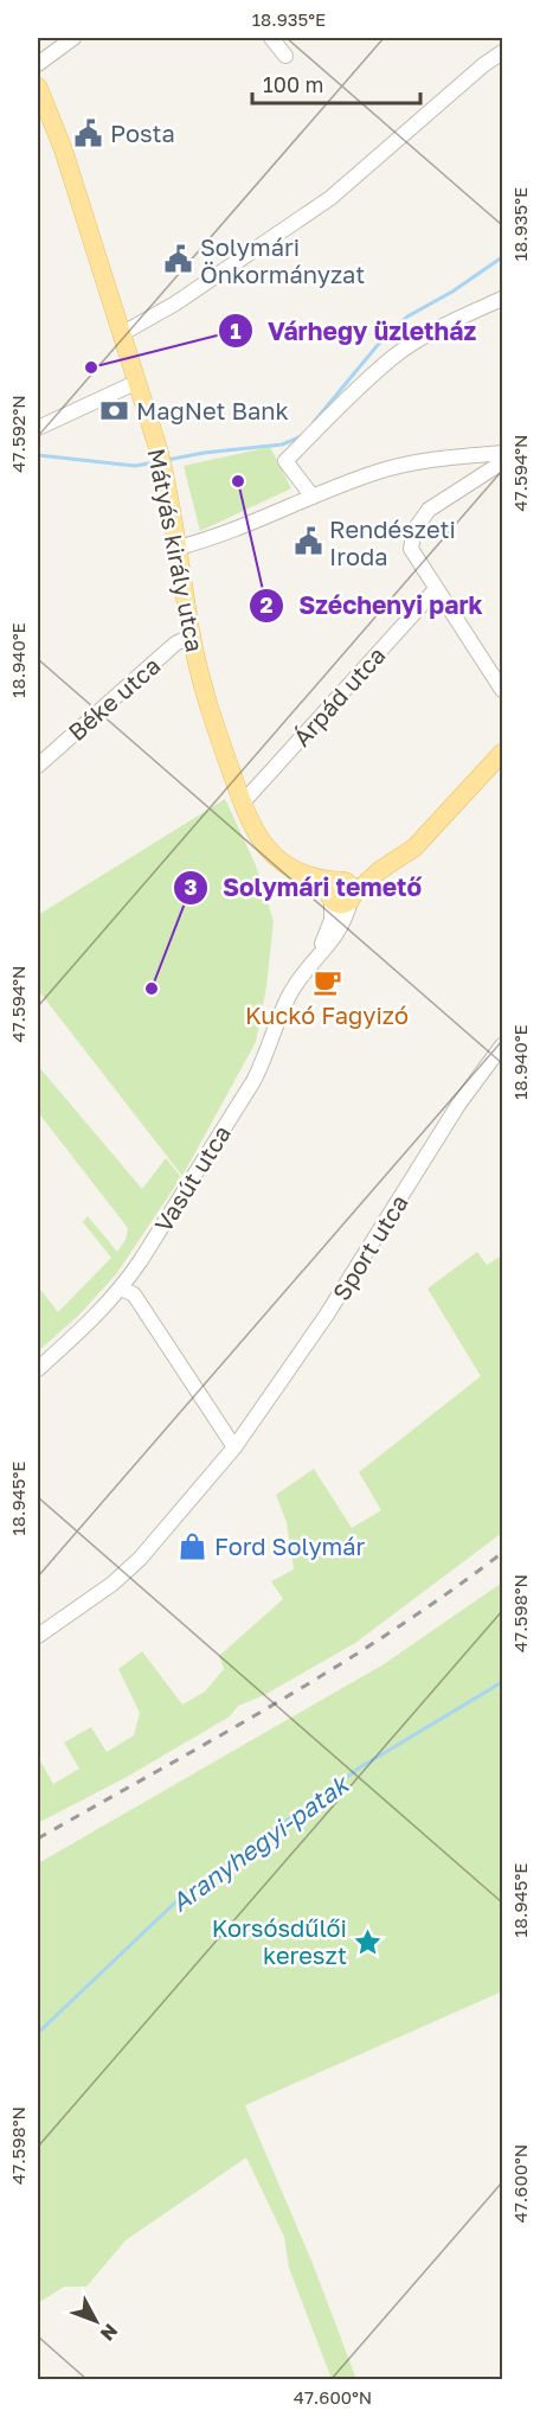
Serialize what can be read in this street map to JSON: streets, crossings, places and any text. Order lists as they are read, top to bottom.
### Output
{
  "streets": {
    "main road": ["Mátyás király utca"],
    "street": [
      "Árpád utca",
      "Béke utca",
      "Vasút utca",
      "Sport utca"
    ]
  },
  "crossings": [
    ["Mátyás király utca", "Árpád utca"],
    ["Mátyás király utca", "Béke utca"],
    ["Mátyás király utca", "Vasút utca"]
  ],
  "water": ["Aranyhegyi-patak"],
  "places": {
    "public building": ["Posta", "Solymári Önkormányzat", "Rendészeti Iroda"],
    "other": ["Várhegy üzletház", "Széchenyi park", "Solymári temető"],
    "bank": ["MagNet Bank"],
    "cafe": ["Kuckó Fagyizó"],
    "shop": ["Ford Solymár"],
    "place": ["Korsósdűlői kereszt"]
  },
  "scale_bar": "100 m",
  "north": "bottom right",
  "coordinates": [
    "18.935°E",
    "47.592°N",
    "47.594°N",
    "18.940°E",
    "18.945°E",
    "47.598°N",
    "47.600°N"
  ]
}
